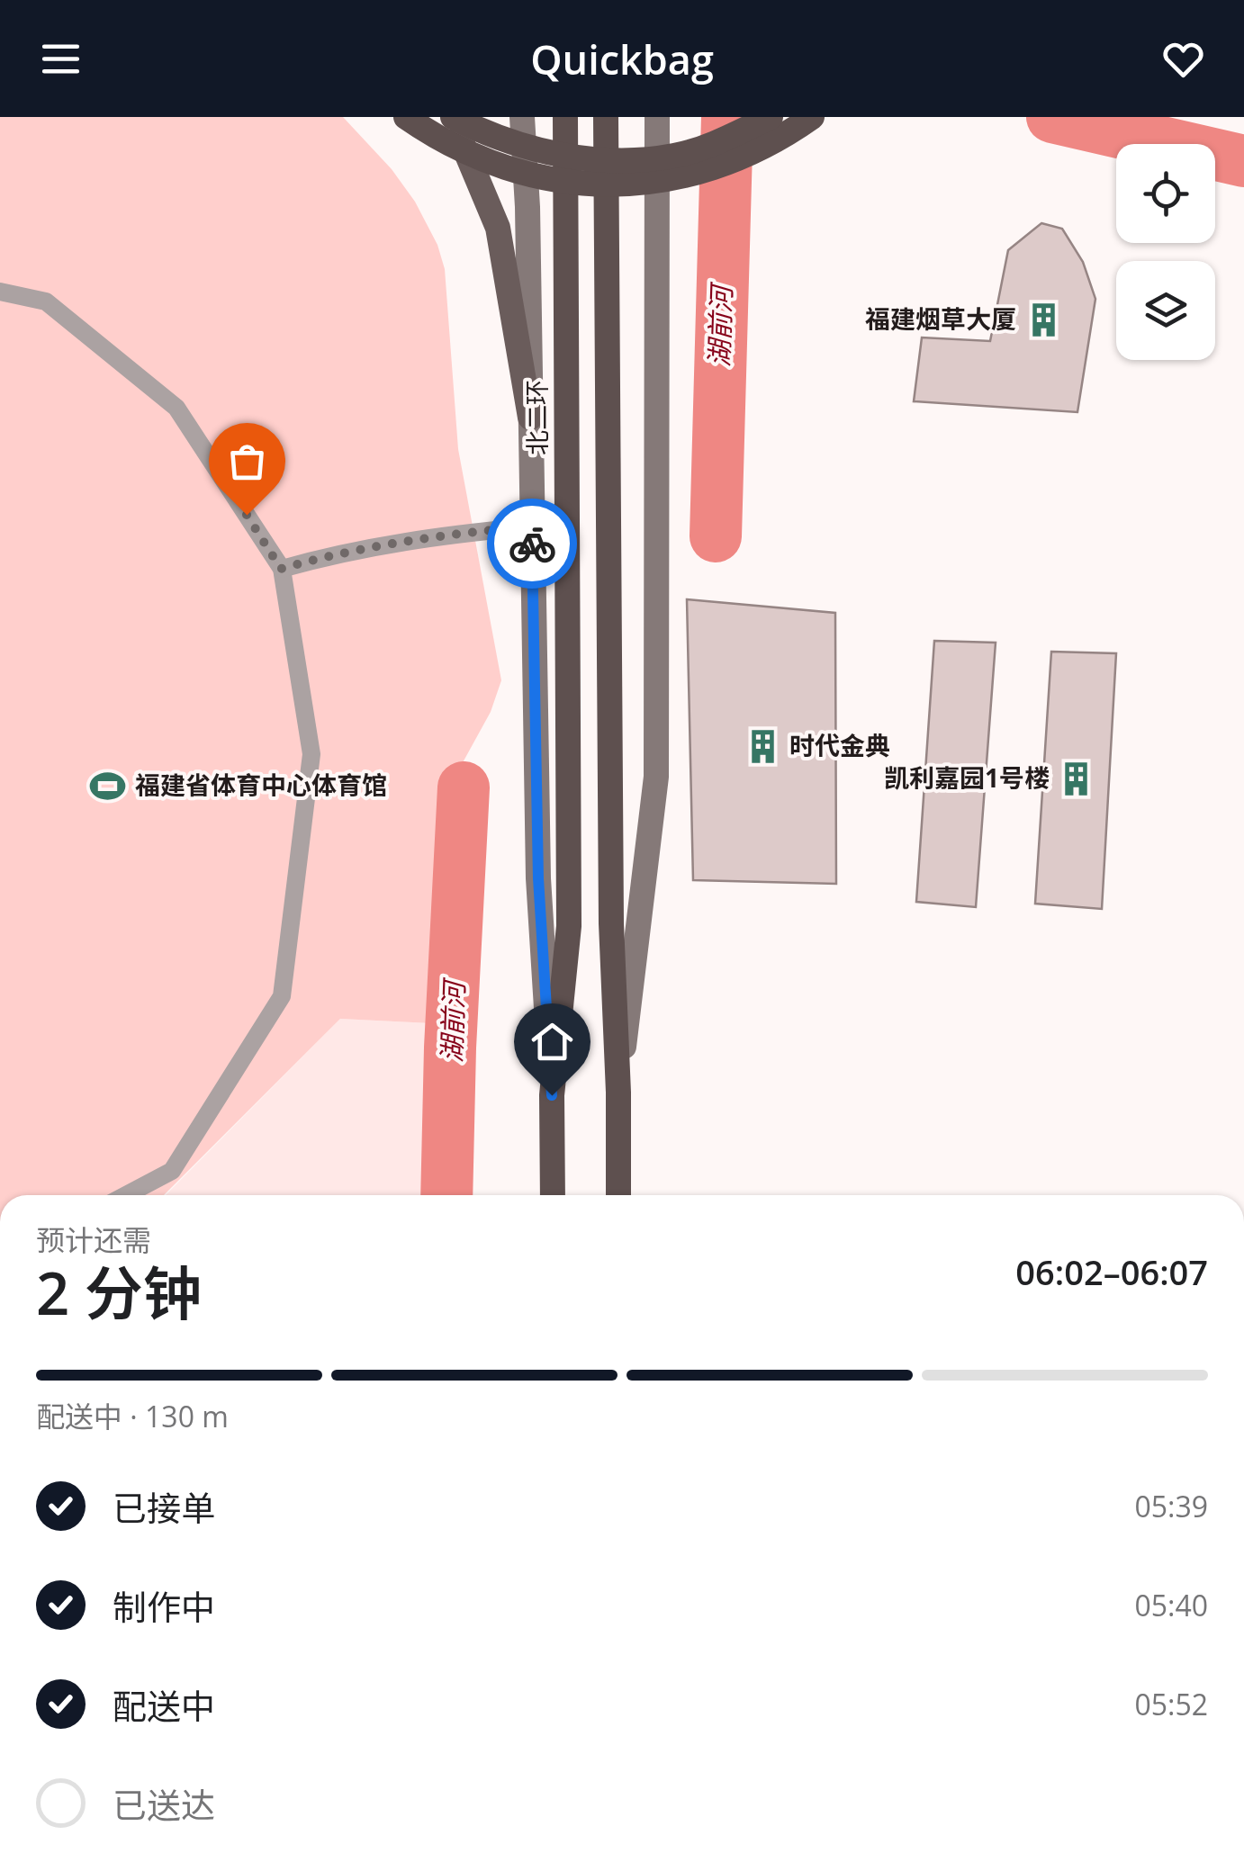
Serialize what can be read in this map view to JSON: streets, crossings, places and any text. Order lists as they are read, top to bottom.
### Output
{
  "streets": {
    "highway": ["北二环"]
  },
  "water": ["湖前河"],
  "places": {
    "building": ["福建烟草大厦", "时代金典", "凯利嘉园1号楼"],
    "sports": ["福建省体育中心体育馆"]
  },
  "page": {
    "header": "Quickbag",
    "heading": ["2 分钟", "预计还需", "06:02–06:07"],
    "bar": "配送中 · 130 m",
    "list": [
      ["已接单", "05:39"],
      ["制作中", "05:40"],
      ["配送中", "05:52"],
      "已送达"
    ]
  }
}
